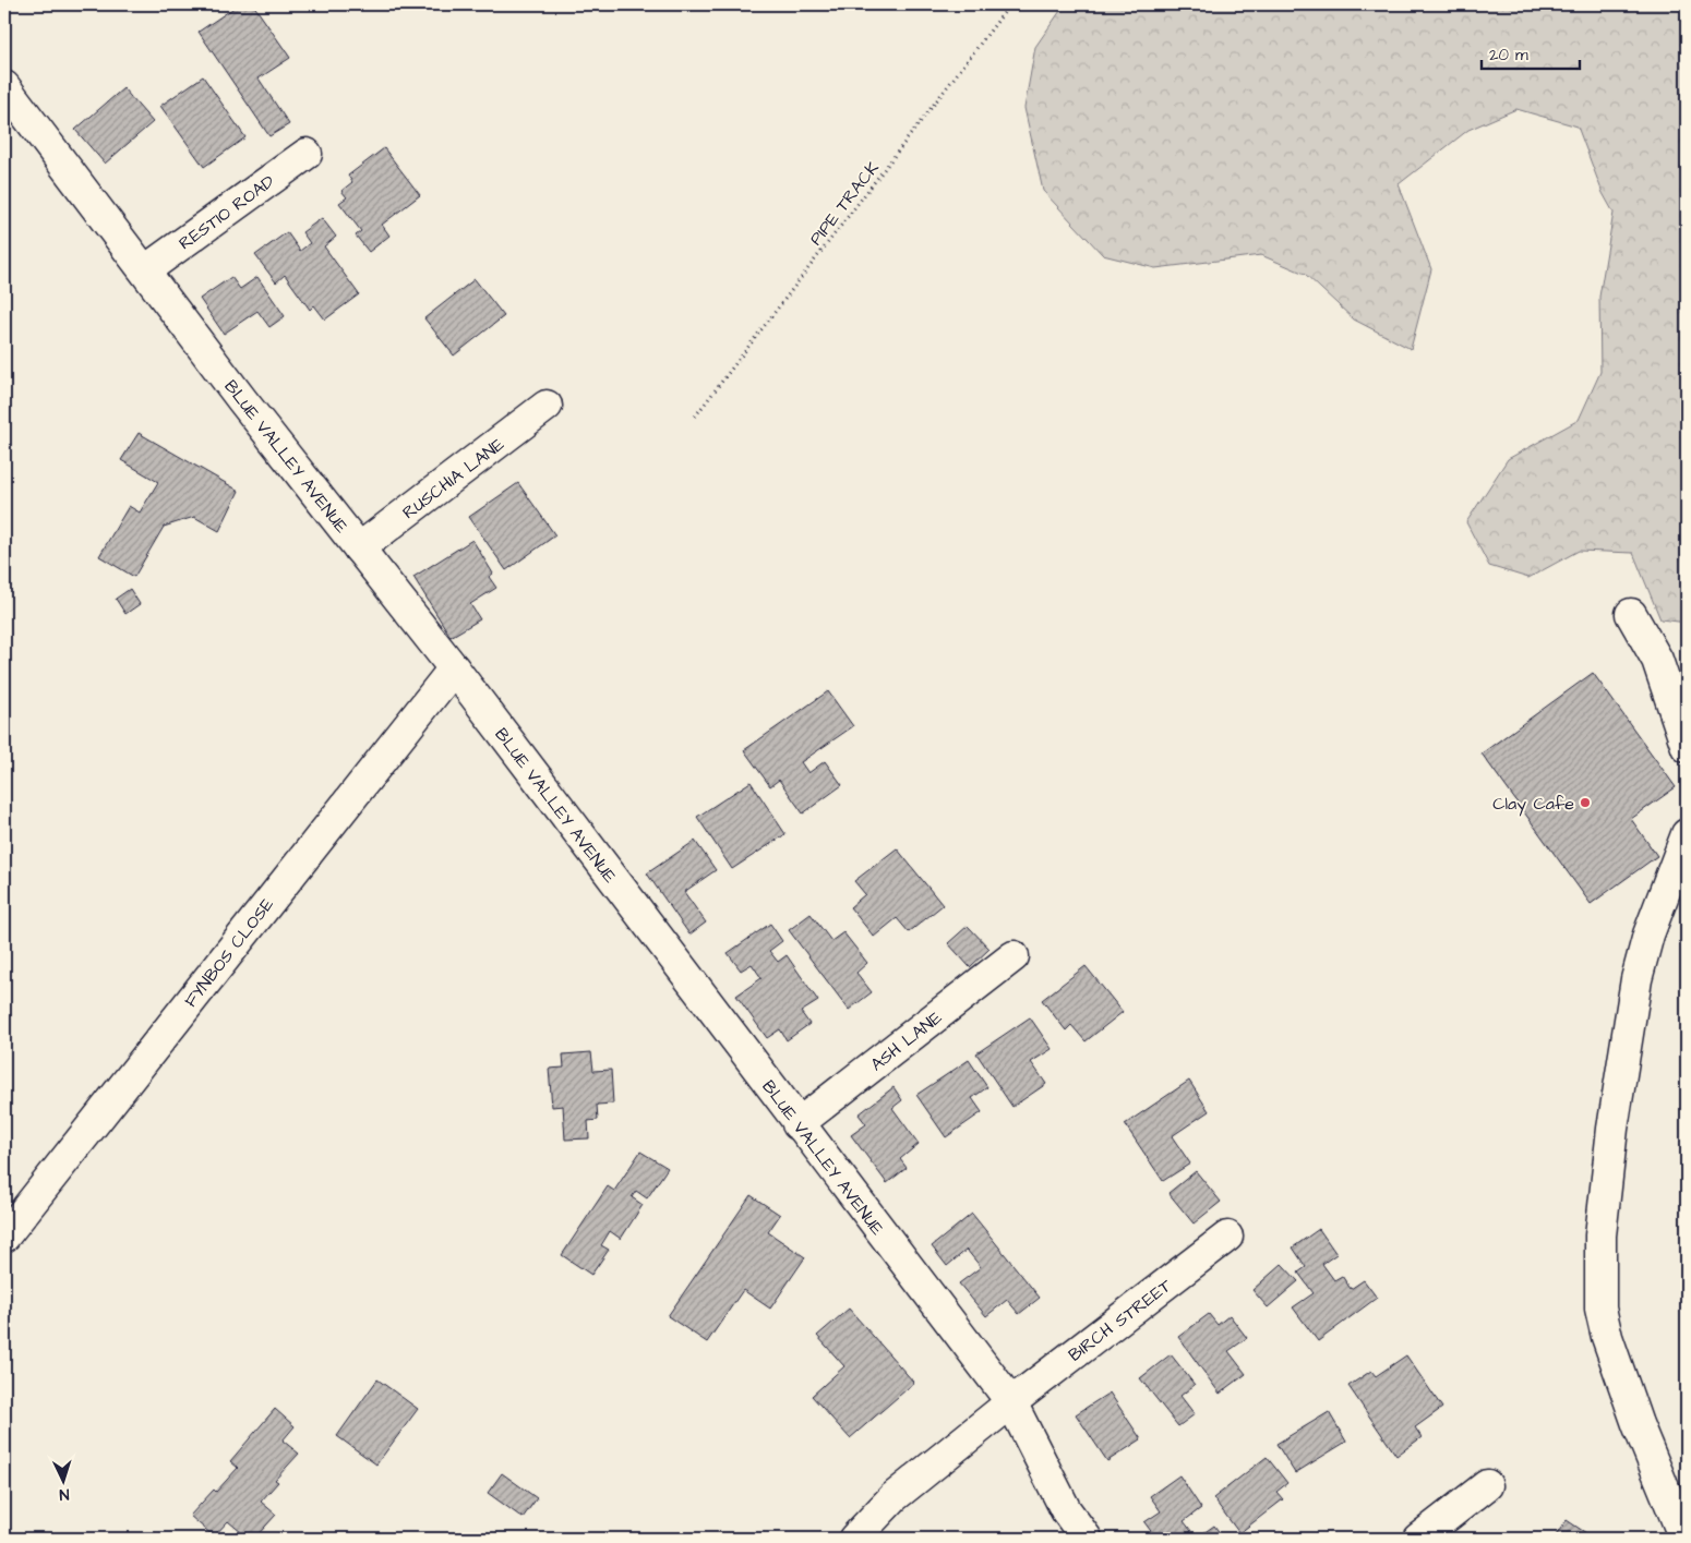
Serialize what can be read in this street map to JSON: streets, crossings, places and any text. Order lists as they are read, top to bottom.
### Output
{
  "streets": {
    "street": [
      "RESTIO ROAD",
      "BLUE VALLEY AVENUE",
      "RUSCHIA LANE",
      "FYNBOS CLOSE",
      "ASH LANE",
      "BIRCH STREET"
    ],
    "path": ["PIPE TRACK"]
  },
  "crossings": [
    ["RESTIO ROAD", "BLUE VALLEY AVENUE"],
    ["BLUE VALLEY AVENUE", "RUSCHIA LANE"],
    ["BLUE VALLEY AVENUE", "FYNBOS CLOSE"],
    ["BLUE VALLEY AVENUE", "ASH LANE"],
    ["BLUE VALLEY AVENUE", "BIRCH STREET"]
  ],
  "places": ["Clay Cafe"],
  "scale_bar": "20 m",
  "north": "bottom"
}
